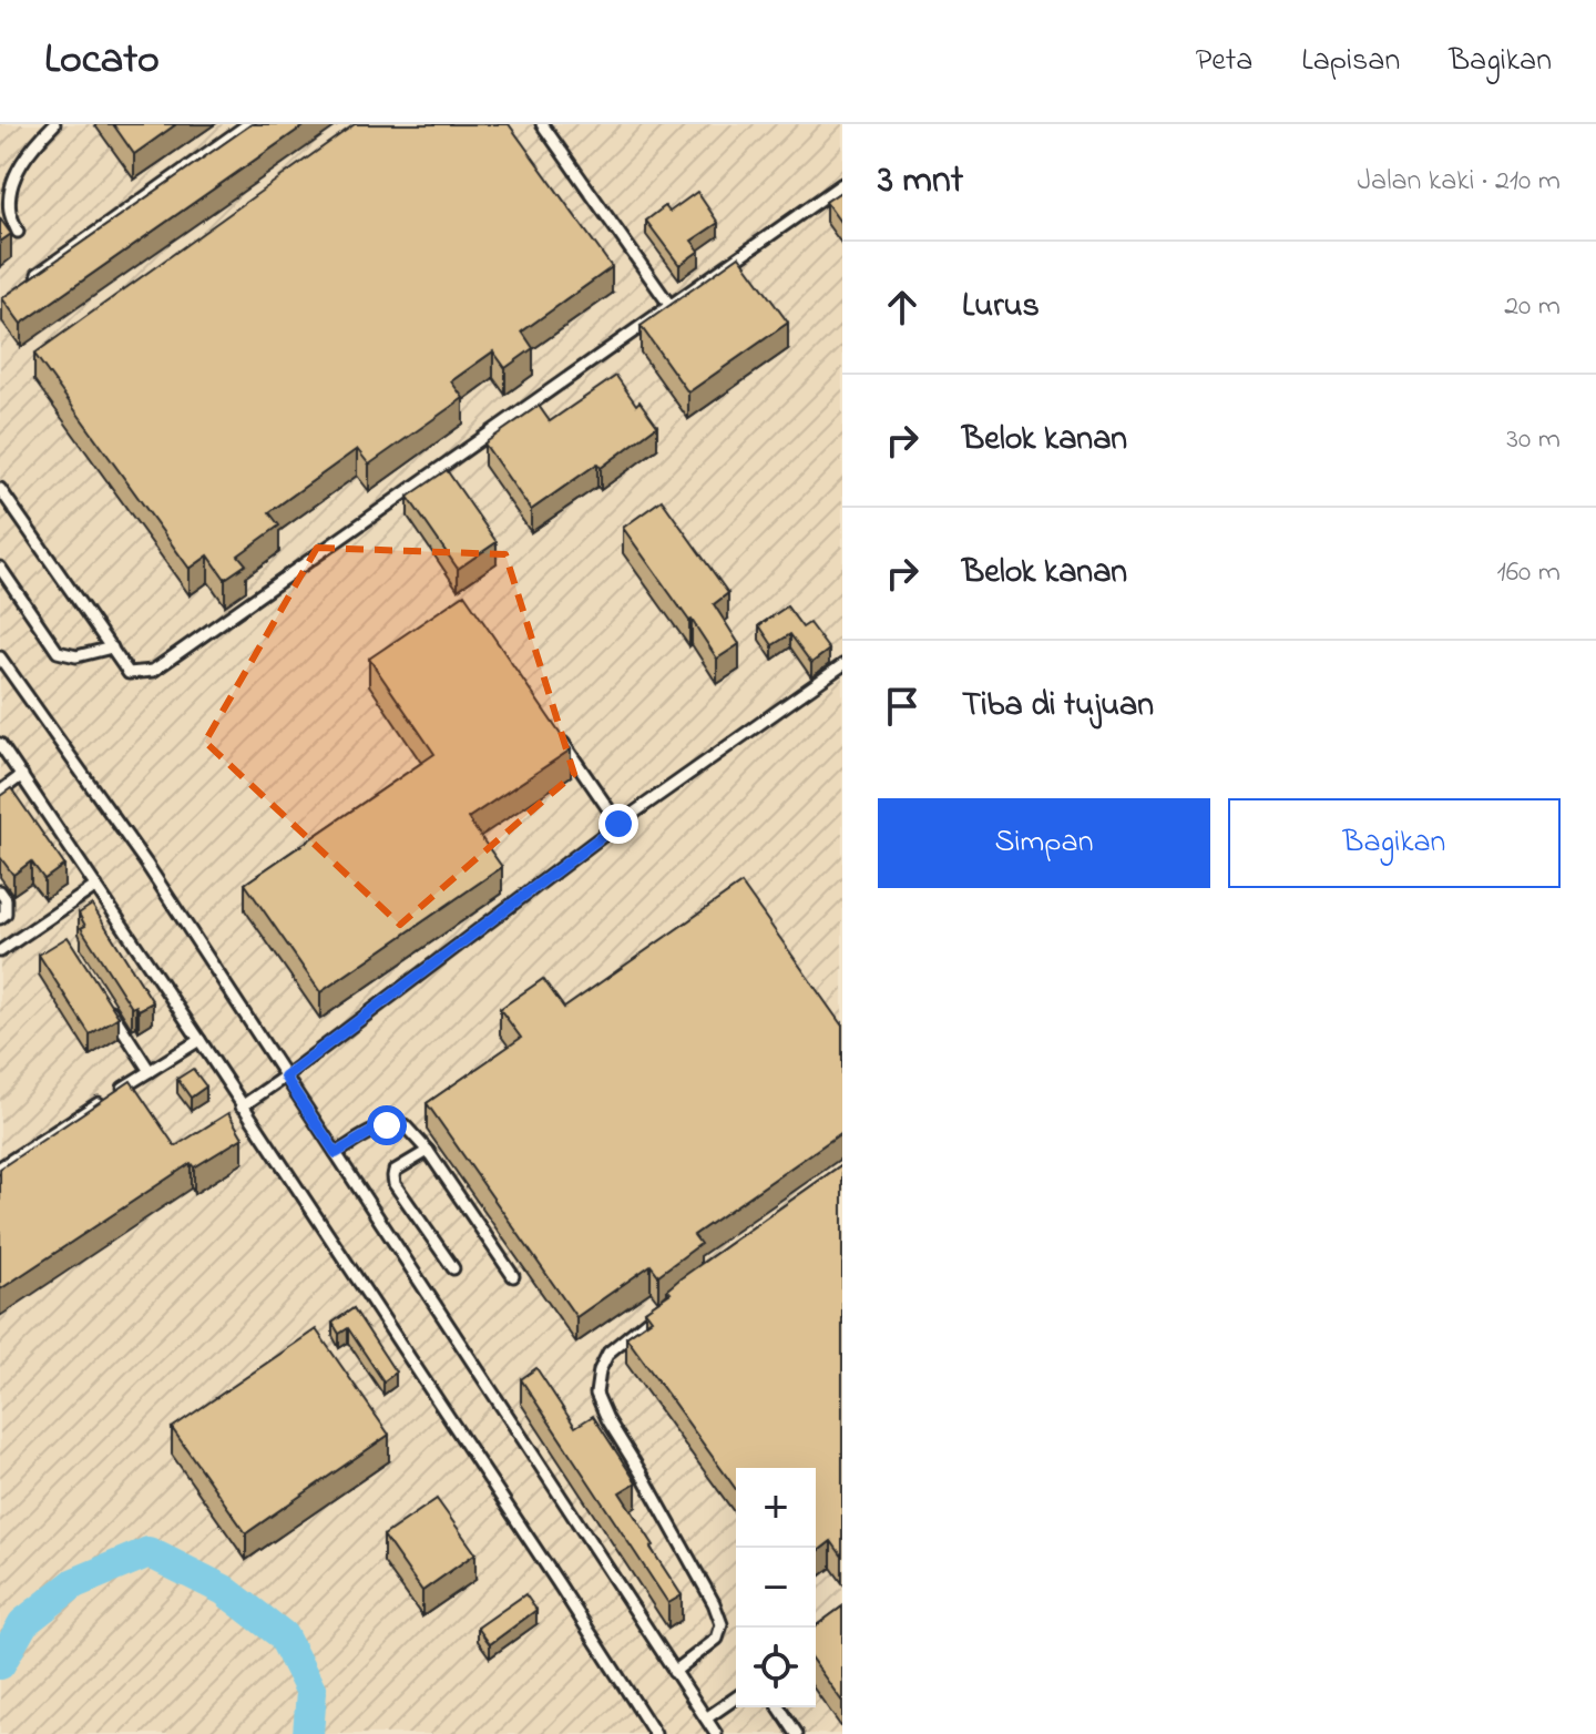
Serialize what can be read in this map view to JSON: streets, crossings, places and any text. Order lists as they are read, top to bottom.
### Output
{
  "page": {
    "header": "Locato",
    "nav": ["Peta", "Lapisan", "Bagikan"],
    "heading": ["3 mnt", "Jalan kaki · 210 m"],
    "list": [
      ["Lurus", "20 m"],
      ["Belok kanan", "30 m"],
      ["Belok kanan", "160 m"],
      "Tiba di tujuan"
    ],
    "buttons": ["Simpan", "Bagikan"],
    "map_buttons": ["+", "−"]
  }
}
